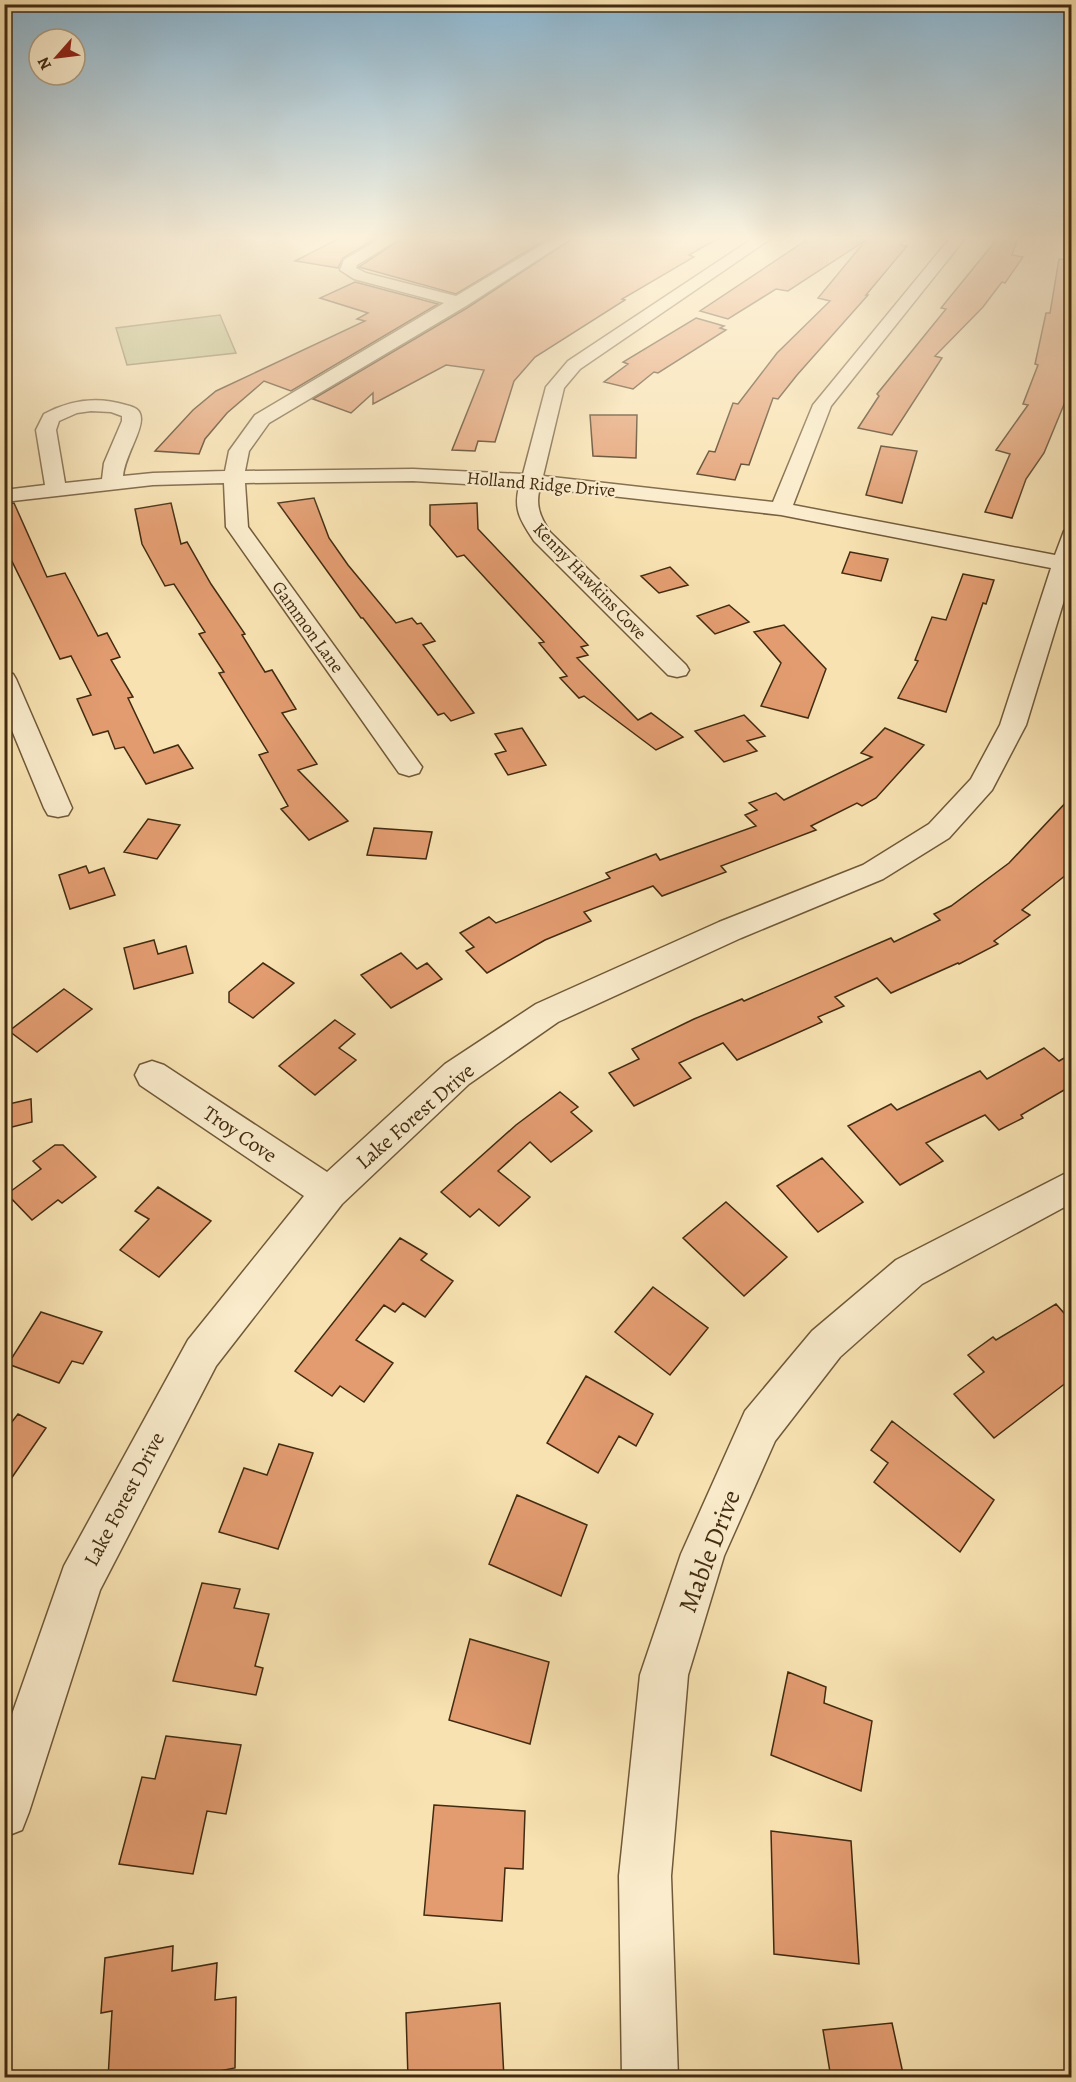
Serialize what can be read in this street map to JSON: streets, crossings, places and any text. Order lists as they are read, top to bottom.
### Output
{
  "streets": {
    "street": [
      "Holland Ridge Drive",
      "Kenny Hawkins Cove",
      "Gammon Lane",
      "Lake Forest Drive",
      "Troy Cove",
      "Mable Drive"
    ]
  },
  "crossings": [
    ["Holland Ridge Drive", "Kenny Hawkins Cove"],
    ["Holland Ridge Drive", "Gammon Lane"],
    ["Holland Ridge Drive", "Lake Forest Drive"],
    ["Lake Forest Drive", "Troy Cove"]
  ],
  "north": "bottom left"
}
